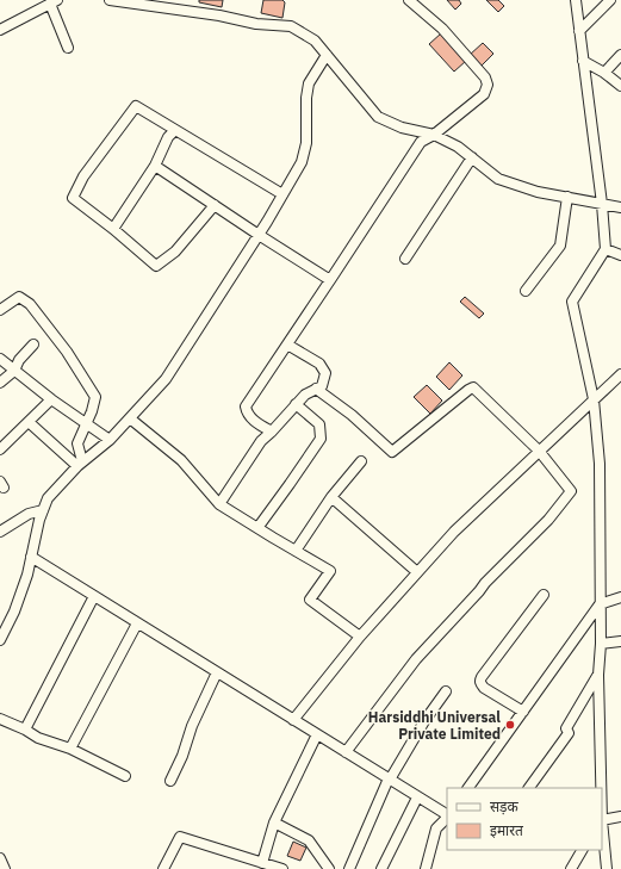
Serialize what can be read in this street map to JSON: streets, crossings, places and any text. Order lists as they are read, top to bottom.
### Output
{
  "places": ["Harsiddhi Universal Private Limited"],
  "legend": ["सड़क", "इमारत"]
}
